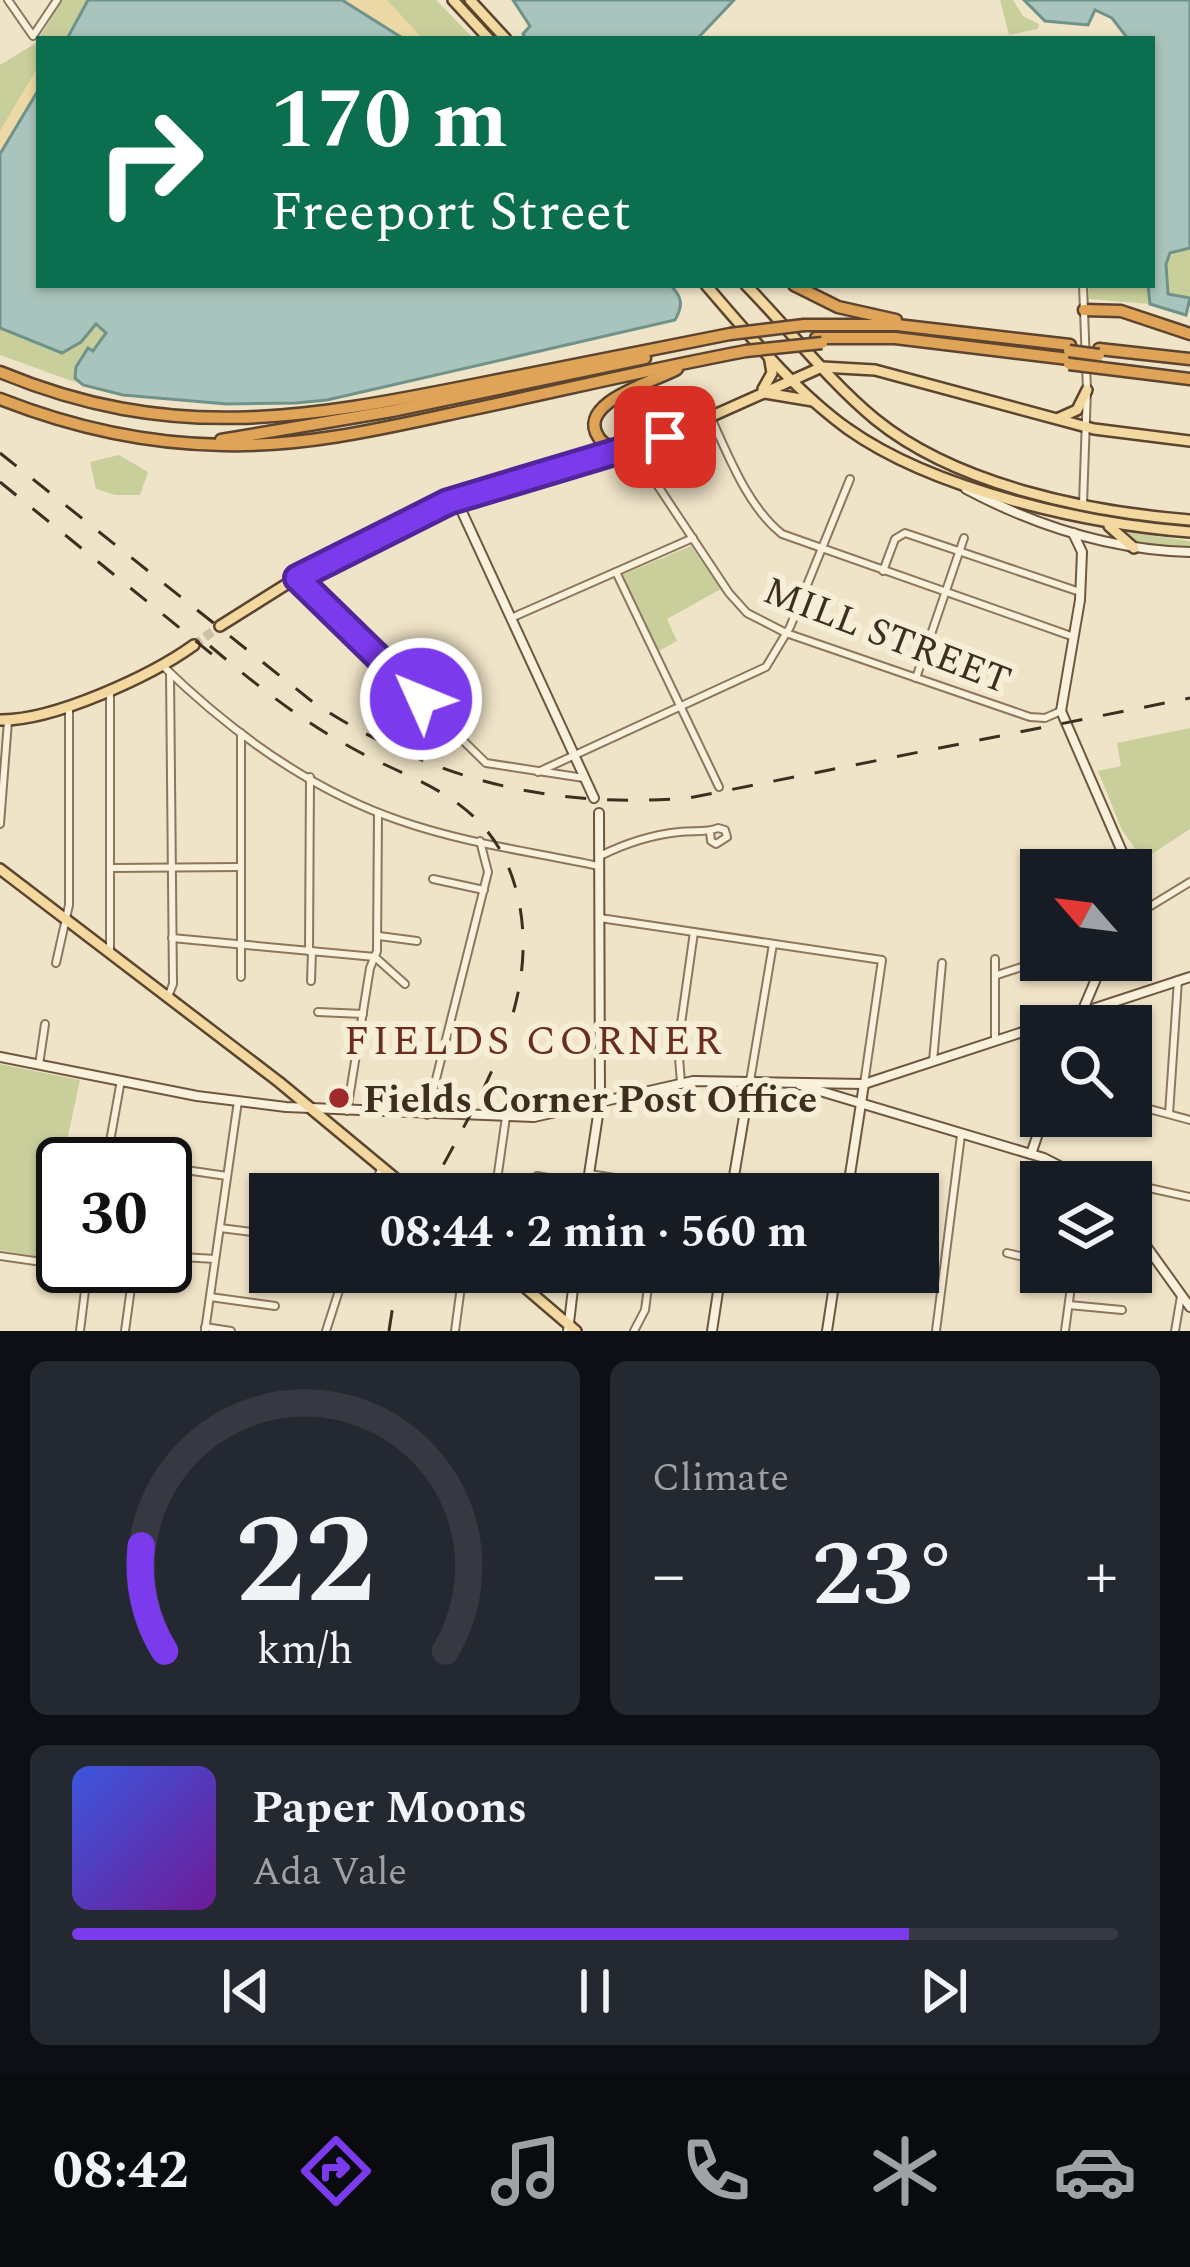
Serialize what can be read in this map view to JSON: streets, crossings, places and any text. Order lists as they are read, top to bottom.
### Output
{
  "streets": {
    "street": ["MILL STREET"]
  },
  "districts": ["FIELDS CORNER"],
  "places": ["Fields Corner Post Office"],
  "north": "top left",
  "page": {
    "turn": ["170 m", "Freeport Street"],
    "limit": "30",
    "trip": "08:44 · 2 min · 560 m",
    "tile": "Climate",
    "heat": ["−", "23°", "+"],
    "song": ["Paper Moons", "Ada Vale"],
    "tabs": "08:42",
    "gauge": ["22", "km/h"]
  }
}
